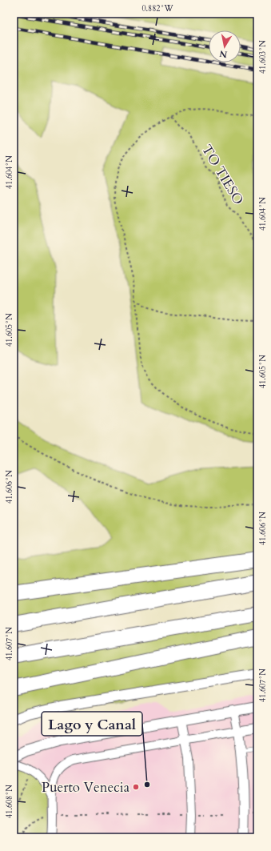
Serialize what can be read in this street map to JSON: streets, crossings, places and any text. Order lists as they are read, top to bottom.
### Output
{
  "streets": {
    "path": ["TO TIESO"]
  },
  "places": ["Lago y Canal", "Puerto Venecia"],
  "north": "bottom",
  "coordinates": [
    "0.882°W",
    "41.603°N",
    "41.604°N",
    "41.605°N",
    "41.606°N",
    "41.607°N",
    "41.608°N"
  ]
}
